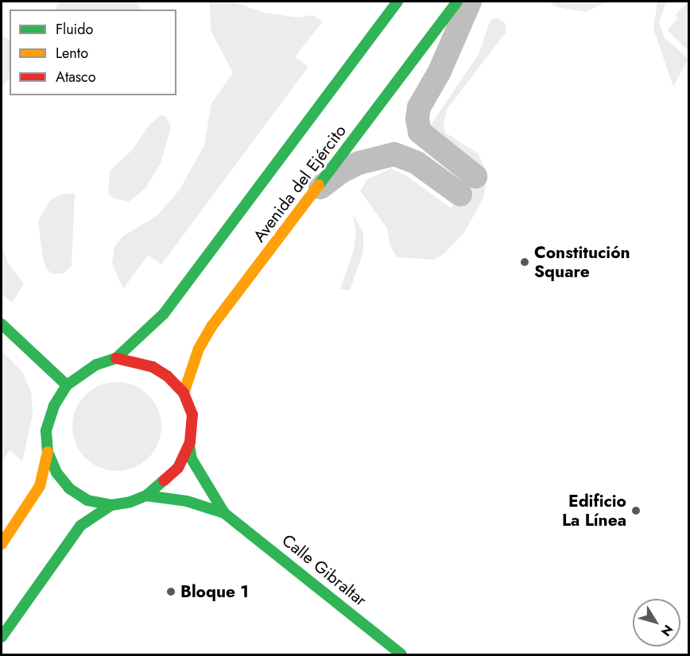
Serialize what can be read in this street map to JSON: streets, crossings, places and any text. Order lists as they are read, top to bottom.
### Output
{
  "streets": {
    "main road": ["Avenida del Ejército", "Calle Gibraltar"]
  },
  "crossings": [
    ["Avenida del Ejército", "Calle Gibraltar"]
  ],
  "places": ["Constitución Square", "Edificio La Línea", "Bloque 1"],
  "legend": ["Fluido", "Lento", "Atasco"],
  "north": "bottom right"
}
